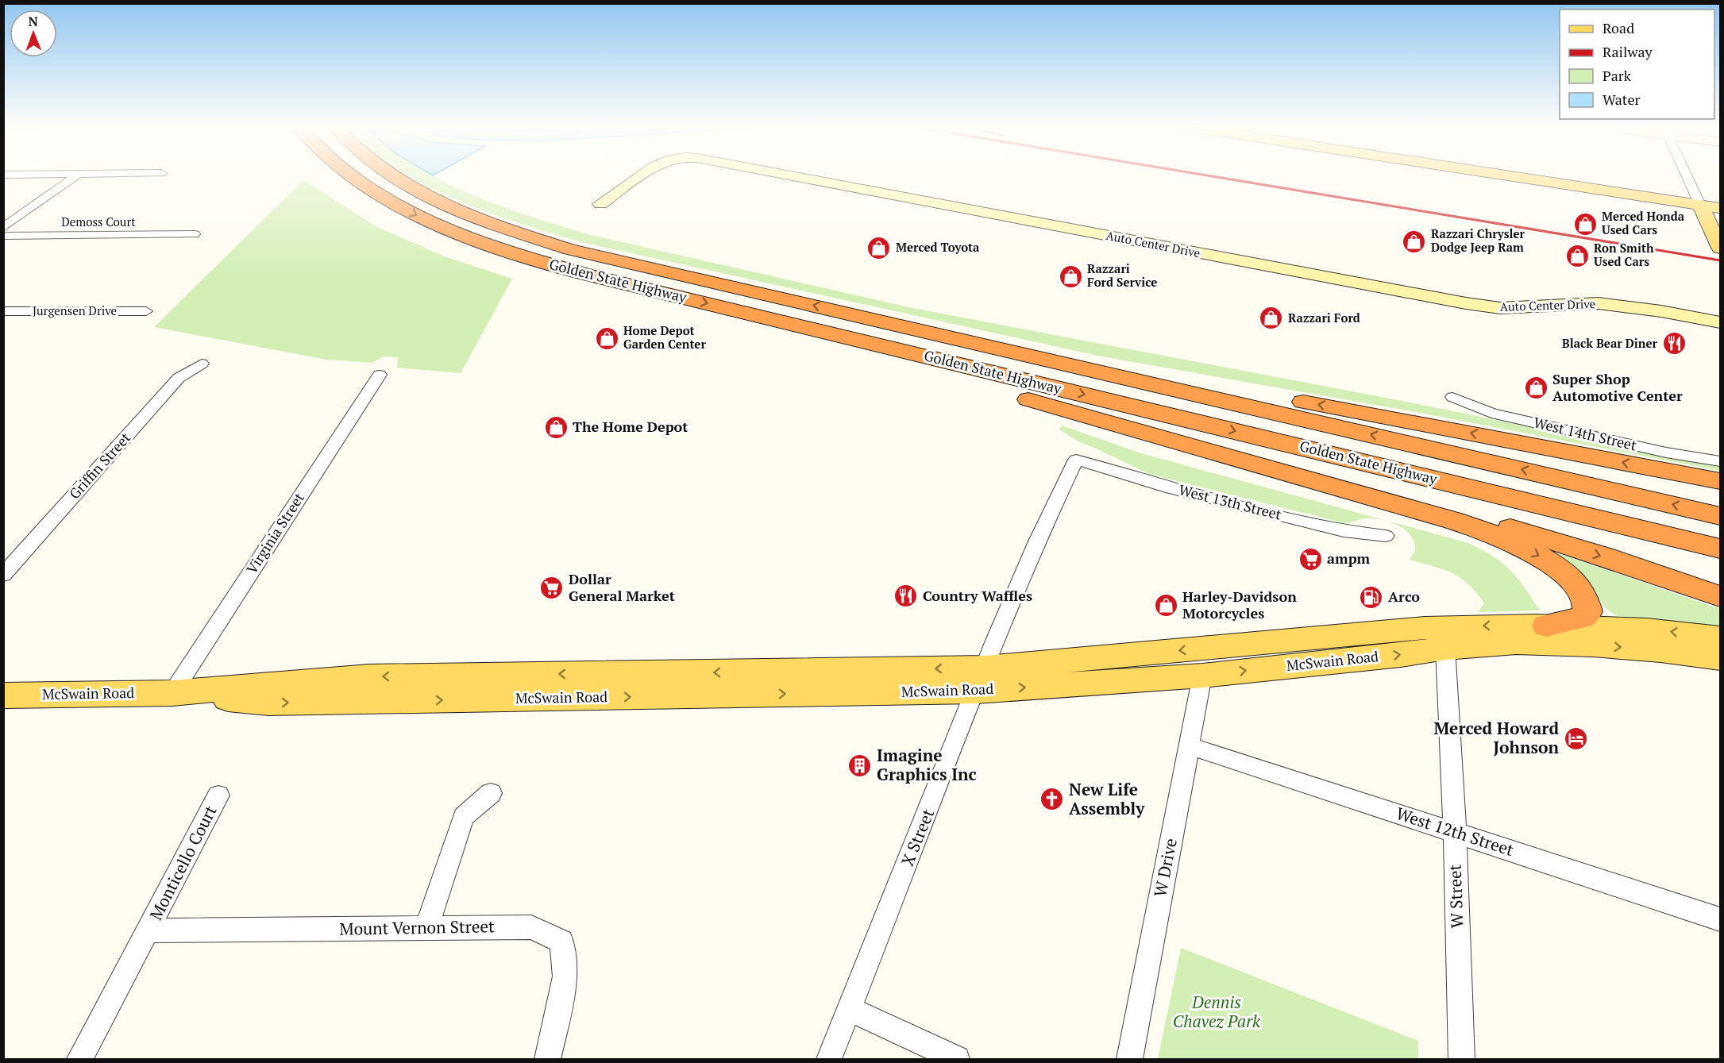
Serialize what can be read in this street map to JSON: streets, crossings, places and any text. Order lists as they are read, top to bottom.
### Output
{
  "streets": {
    "highway": ["Golden State Highway"],
    "main road": ["McSwain Road"],
    "street": [
      "Demoss Court",
      "Auto Center Drive",
      "Jurgensen Drive",
      "West 14th Street",
      "Griffin Street",
      "West 13th Street",
      "Virginia Street",
      "West 12th Street",
      "X Street",
      "Monticello Court",
      "W Drive",
      "W Street",
      "Mount Vernon Street"
    ]
  },
  "crossings": [
    ["West 13th Street", "X Street"],
    ["Virginia Street", "McSwain Road"],
    ["McSwain Road", "X Street"],
    ["McSwain Road", "W Drive"],
    ["McSwain Road", "W Street"],
    ["West 12th Street", "W Drive"],
    ["West 12th Street", "W Street"],
    ["Monticello Court", "Mount Vernon Street"]
  ],
  "parks": ["Dennis Chavez Park"],
  "places": {
    "shop": [
      "Merced Honda Used Cars",
      "Razzari Chrysler Dodge Jeep Ram",
      "Merced Toyota",
      "Ron Smith Used Cars",
      "Razzari Ford Service",
      "Razzari Ford",
      "Home Depot Garden Center",
      "Super Shop Automotive Center",
      "The Home Depot",
      "Harley-Davidson Motorcycles"
    ],
    "restaurant": ["Black Bear Diner", "Country Waffles"],
    "supermarket": ["ampm", "Dollar General Market"],
    "fuel station": ["Arco"],
    "hotel": ["Merced Howard Johnson"],
    "building": ["Imagine Graphics Inc"],
    "church": ["New Life Assembly"]
  },
  "legend": [
    "Road",
    "Railway",
    "Park",
    "Water"
  ],
  "north": "top"
}
